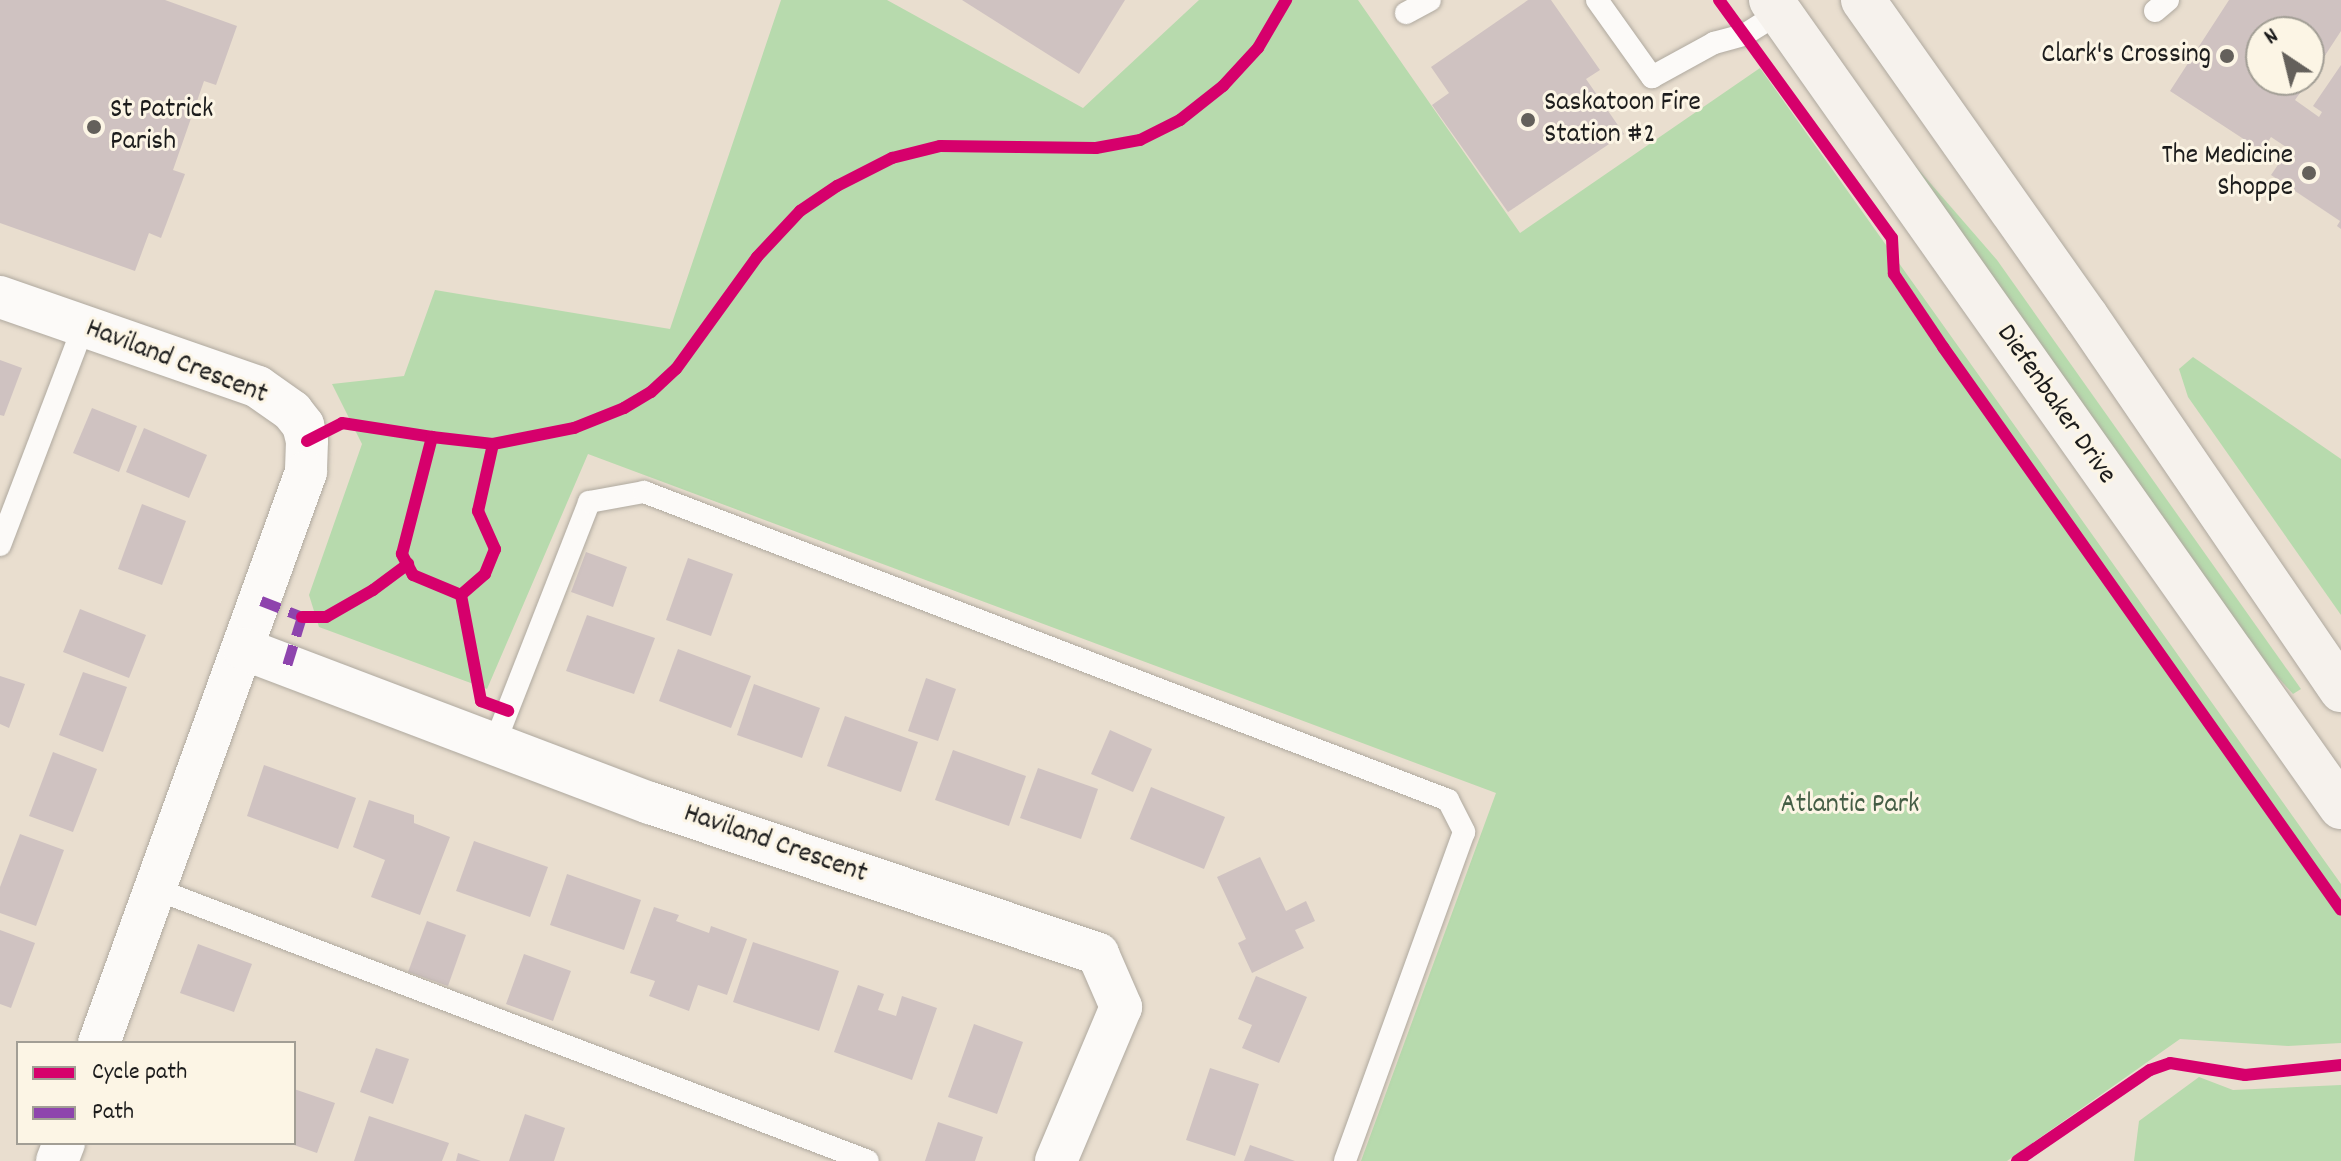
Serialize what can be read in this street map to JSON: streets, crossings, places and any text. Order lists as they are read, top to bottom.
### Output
{
  "streets": {
    "main road": ["Diefenbaker Drive"],
    "street": ["Haviland Crescent"]
  },
  "parks": ["Atlantic Park"],
  "places": [
    "Clark's Crossing",
    "Saskatoon Fire Station #2",
    "St Patrick Parish",
    "The Medicine Shoppe"
  ],
  "legend": ["Cycle path", "Path"],
  "north": "top left"
}
